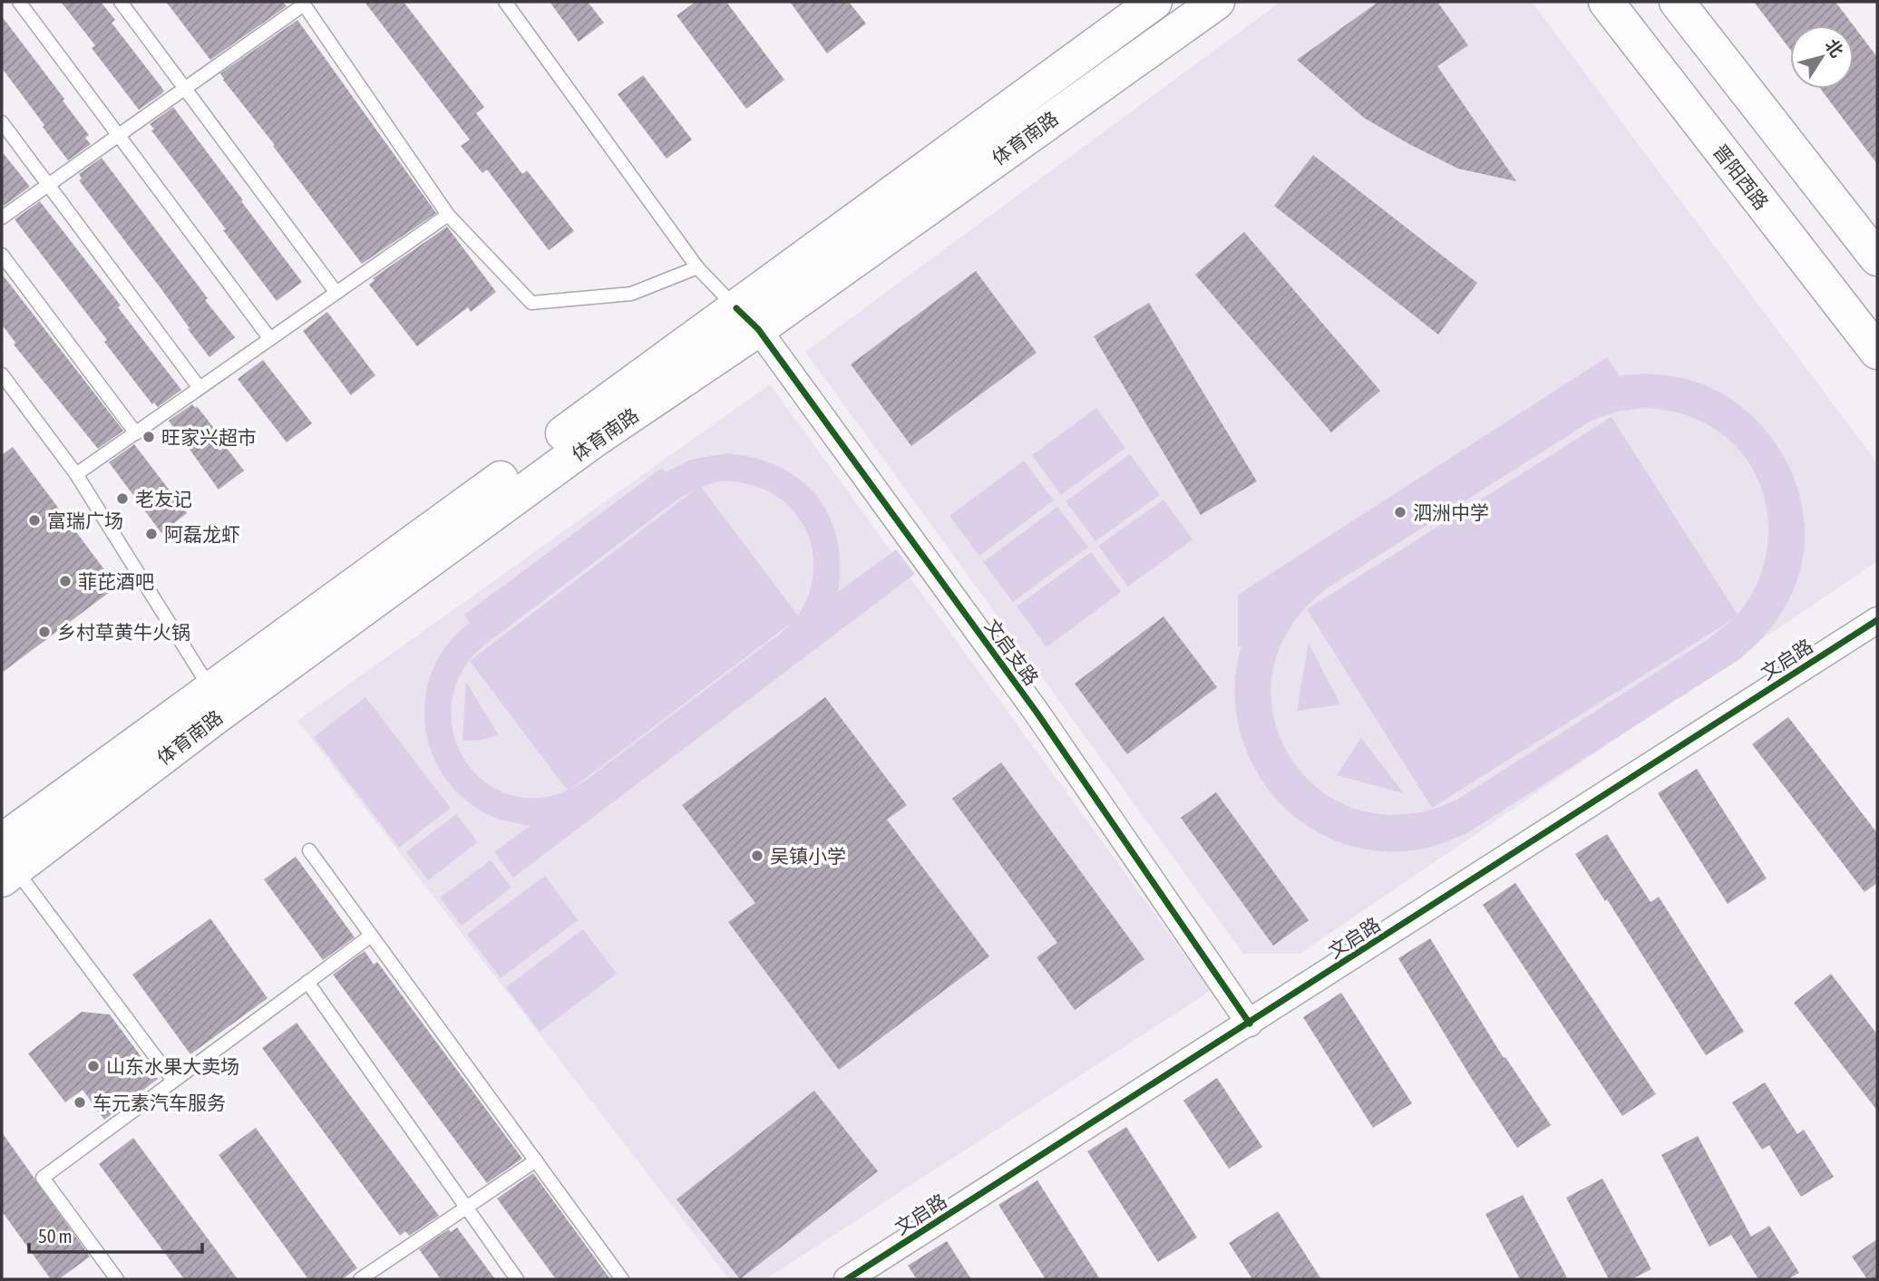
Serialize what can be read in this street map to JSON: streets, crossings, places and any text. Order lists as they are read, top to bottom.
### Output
{
  "streets": {
    "main road": ["体育南路", "晋阳西路"],
    "street": ["文启支路", "文启路"]
  },
  "crossings": [
    ["体育南路", "文启支路"],
    ["文启支路", "文启路"]
  ],
  "places": [
    "旺家兴超市",
    "老友记",
    "泗洲中学",
    "富瑞广场",
    "阿磊龙虾",
    "菲芘酒吧",
    "乡村草黄牛火锅",
    "吴镇小学",
    "山东水果大卖场",
    "车元素汽车服务"
  ],
  "scale_bar": "50 m",
  "north": "top right"
}
